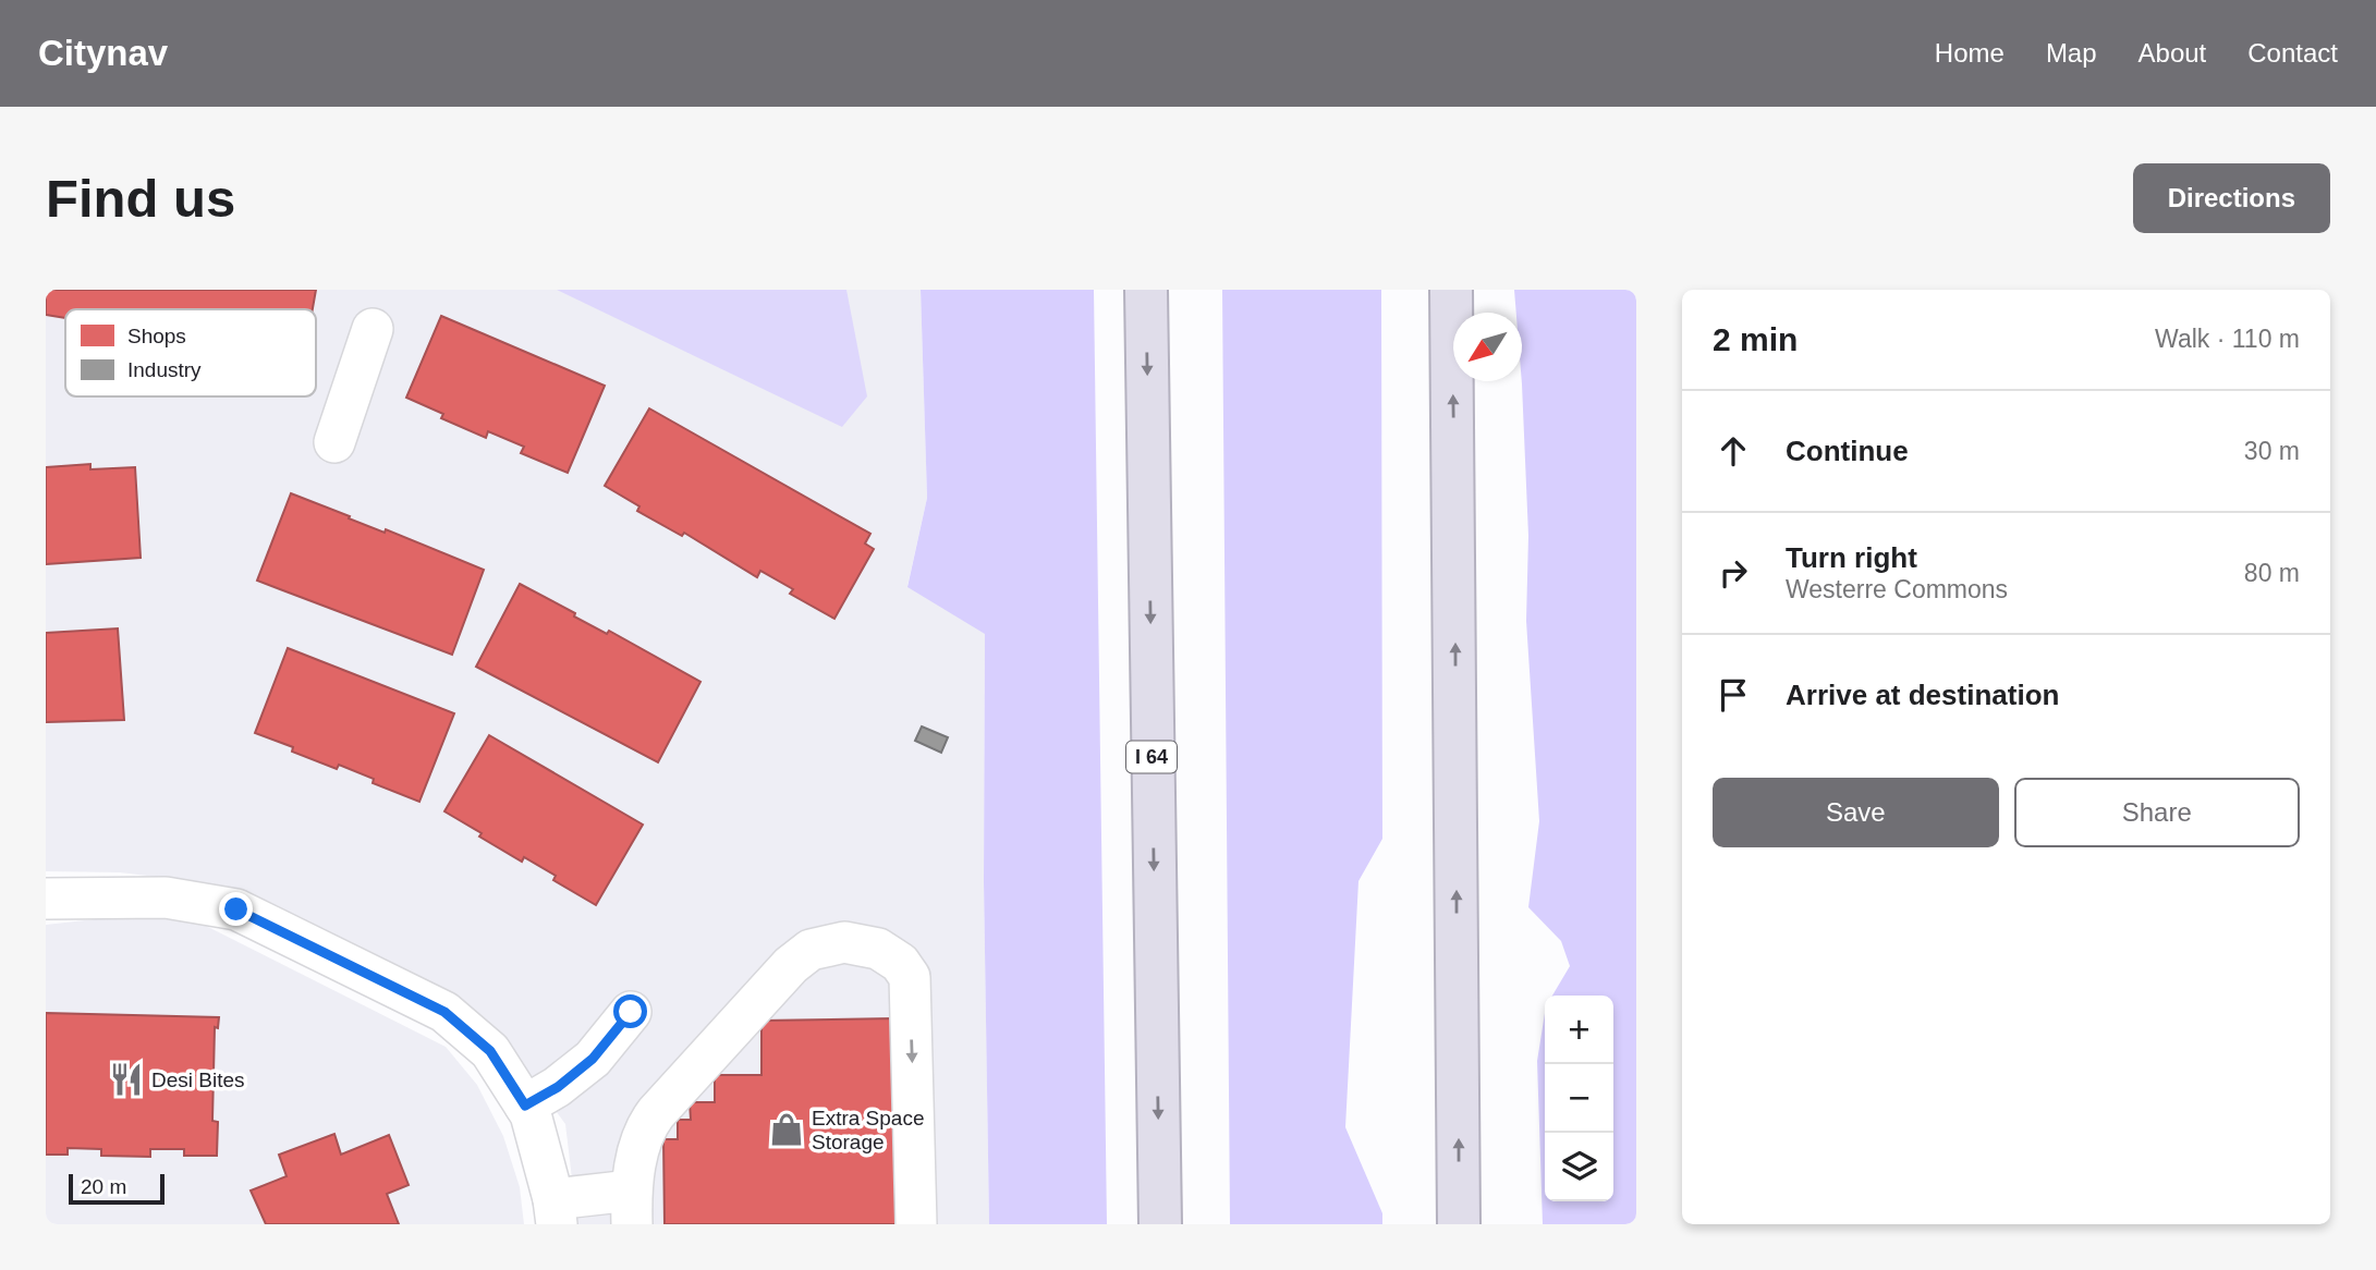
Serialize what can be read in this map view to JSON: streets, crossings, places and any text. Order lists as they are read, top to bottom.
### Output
{
  "streets": {
    "highway": ["I 64"]
  },
  "places": {
    "restaurant": ["Desi Bites"],
    "shop": ["Extra Space Storage"]
  },
  "legend": ["Shops", "Industry"],
  "scale_bar": "20 m",
  "north": "bottom left",
  "page": {
    "header": "Citynav",
    "nav": [
      "Home",
      "Map",
      "About",
      "Contact"
    ],
    "buttons": [
      "Directions",
      ["Save", "Share"]
    ],
    "title": "Find us",
    "heading": ["2 min", "Walk · 110 m"],
    "list": [
      ["Continue", "30 m"],
      ["Turn right", "Westerre Commons", "80 m"],
      "Arrive at destination"
    ],
    "map_buttons": ["+", "−"],
    "scale": "20 m"
  }
}
